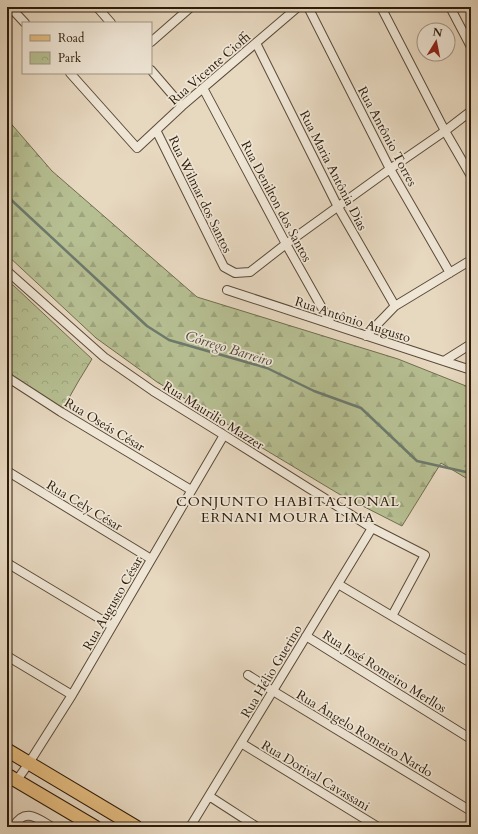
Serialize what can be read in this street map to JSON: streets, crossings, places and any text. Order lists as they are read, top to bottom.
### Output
{
  "streets": {
    "street": [
      "Rua Vicente Cioffi",
      "Rua Antônio Torres",
      "Rua Maria Antônia Dias",
      "Rua Wilmar dos Santos",
      "Rua Denilton dos Santos",
      "Rua Antônio Augusto",
      "Rua Maurilio Mazzer",
      "Rua Oseás César",
      "Rua Cely César",
      "Rua Augusto César",
      "Rua Hélio Guerino",
      "Rua José Romeiro Merllos",
      "Rua Ângelo Romeiro Nardo",
      "Rua Dorival Cavassani"
    ]
  },
  "crossings": [
    ["Rua Vicente Cioffi", "Rua Maria Antônia Dias"],
    ["Rua Vicente Cioffi", "Rua Wilmar dos Santos"],
    ["Rua Vicente Cioffi", "Rua Denilton dos Santos"],
    ["Rua Antônio Torres", "Rua Wilmar dos Santos"],
    ["Rua Maria Antônia Dias", "Rua Wilmar dos Santos"],
    ["Rua Wilmar dos Santos", "Rua Denilton dos Santos"],
    ["Rua Denilton dos Santos", "Rua Antônio Augusto"],
    ["Rua Maurilio Mazzer", "Rua Augusto César"],
    ["Rua Maurilio Mazzer", "Rua Hélio Guerino"],
    ["Rua Oseás César", "Rua Augusto César"],
    ["Rua Cely César", "Rua Augusto César"],
    ["Rua Hélio Guerino", "Rua José Romeiro Merllos"],
    ["Rua Hélio Guerino", "Rua Ângelo Romeiro Nardo"],
    ["Rua Hélio Guerino", "Rua Dorival Cavassani"]
  ],
  "districts": ["CONJUNTO HABITACIONAL ERNANI MOURA LIMA"],
  "water": ["Córrego Barreiro"],
  "legend": ["Road", "Park"],
  "north": "top"
}
